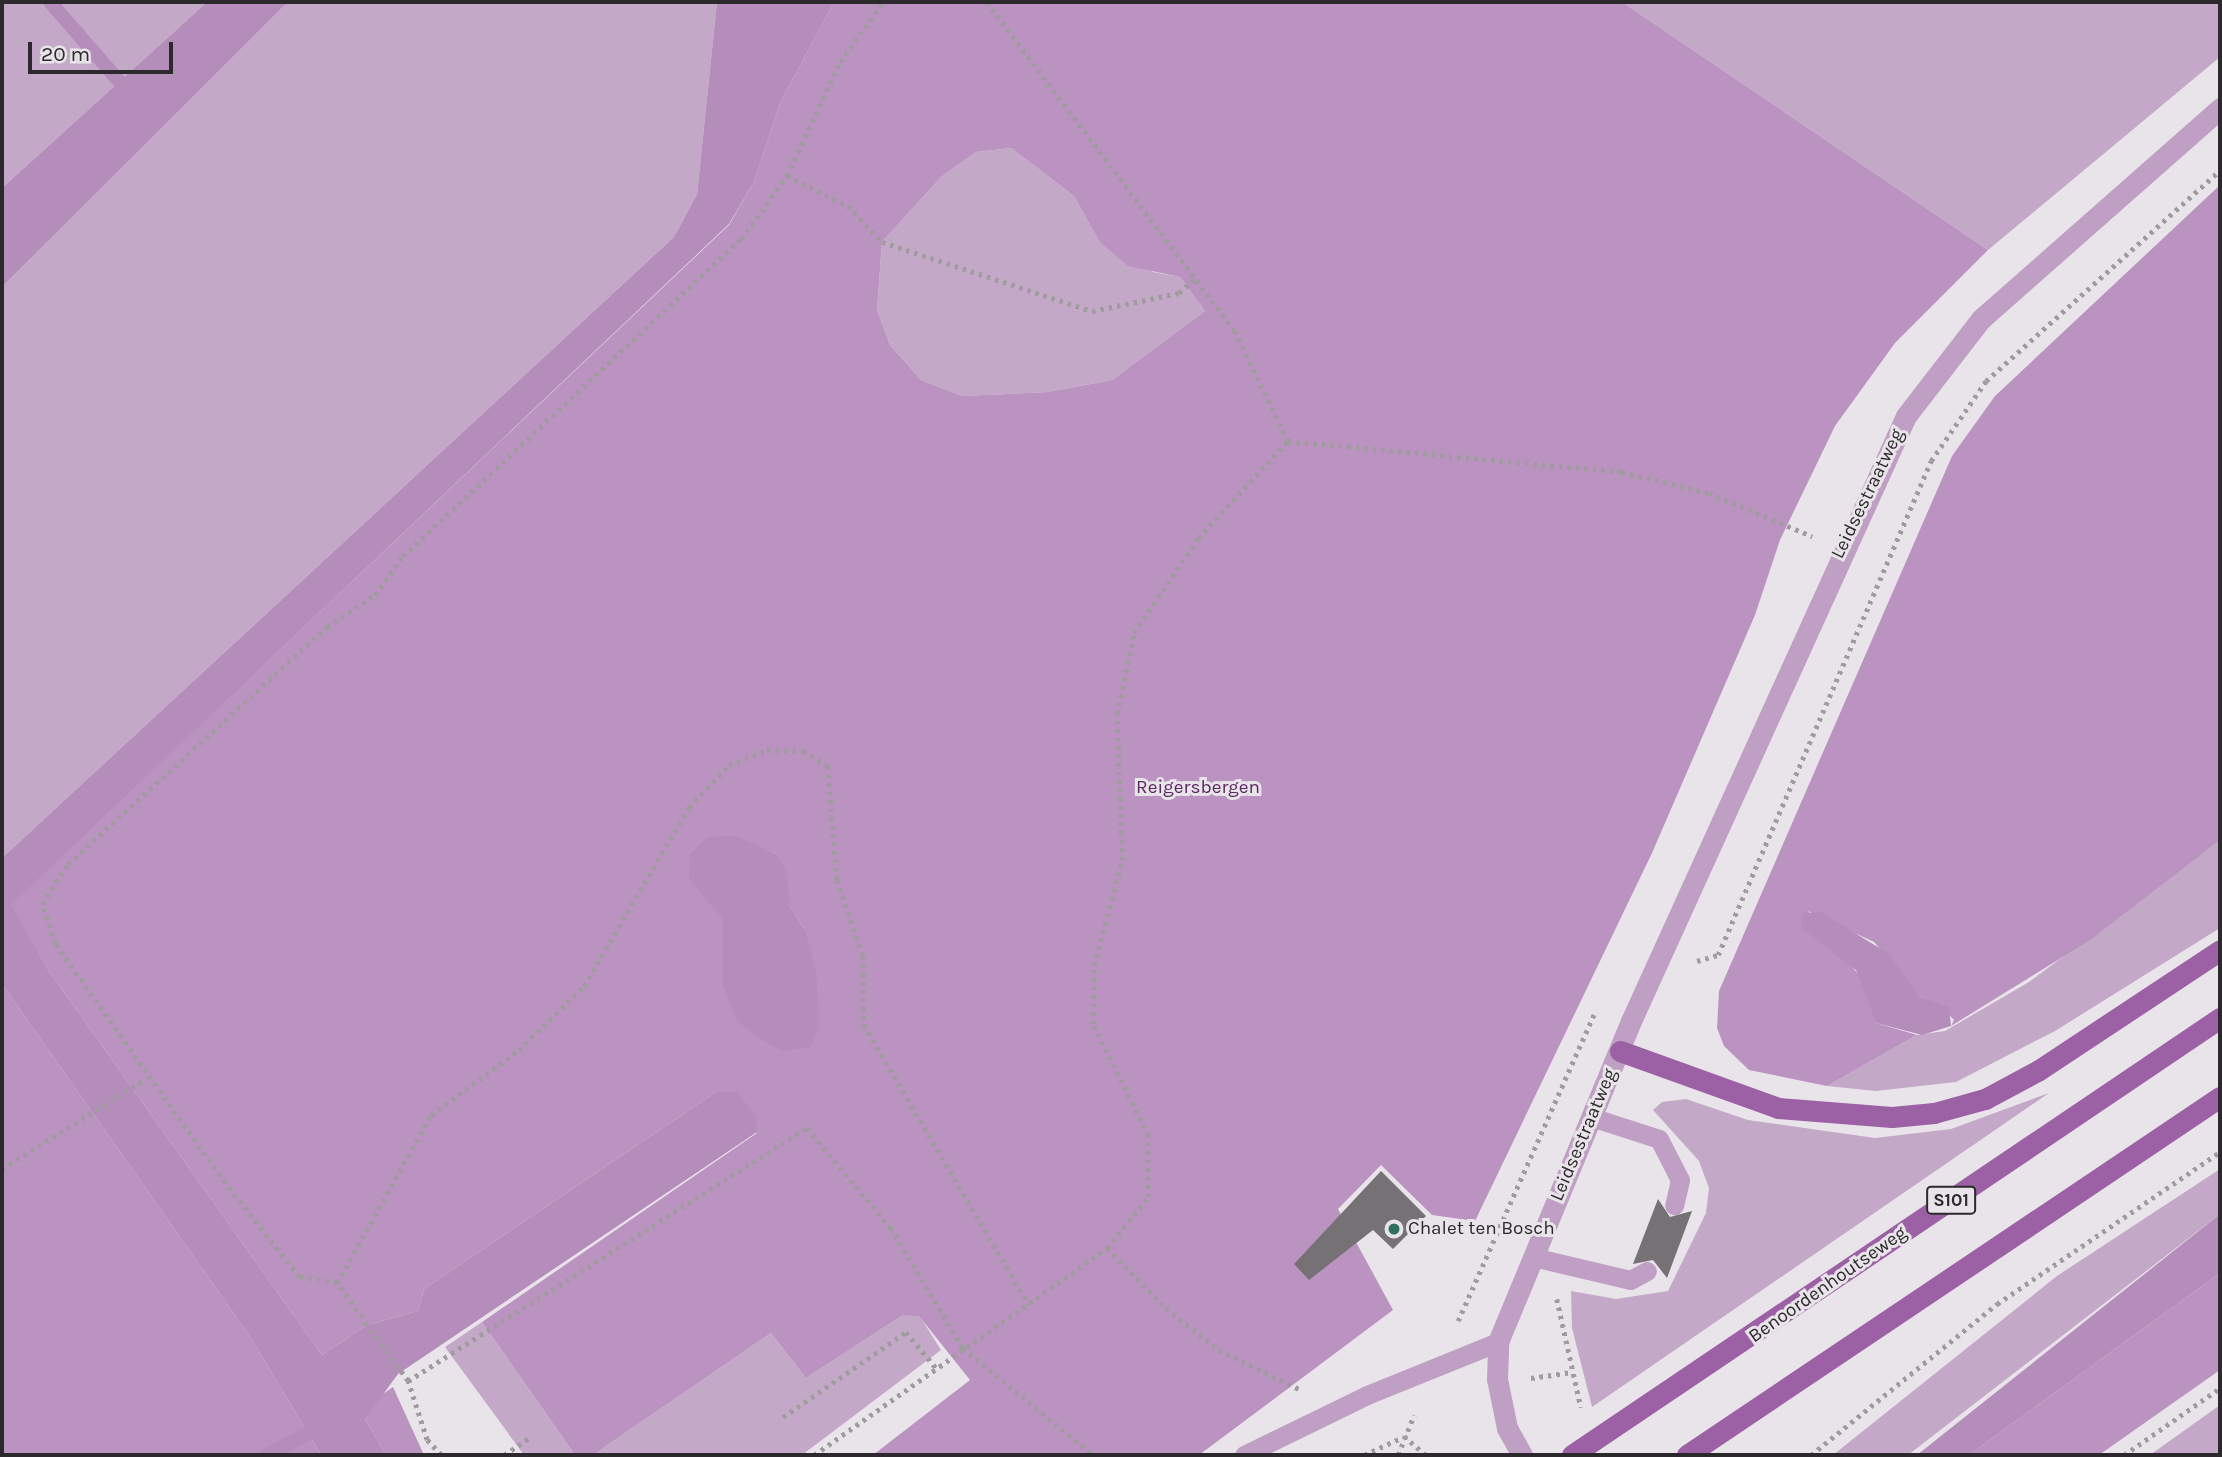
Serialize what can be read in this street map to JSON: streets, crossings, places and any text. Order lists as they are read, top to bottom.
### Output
{
  "streets": {
    "main road": ["S101", "Benoordenhoutseweg"],
    "street": ["Leidsestraatweg"]
  },
  "parks": ["Reigersbergen"],
  "places": ["Chalet ten Bosch"],
  "scale_bar": "20 m"
}
